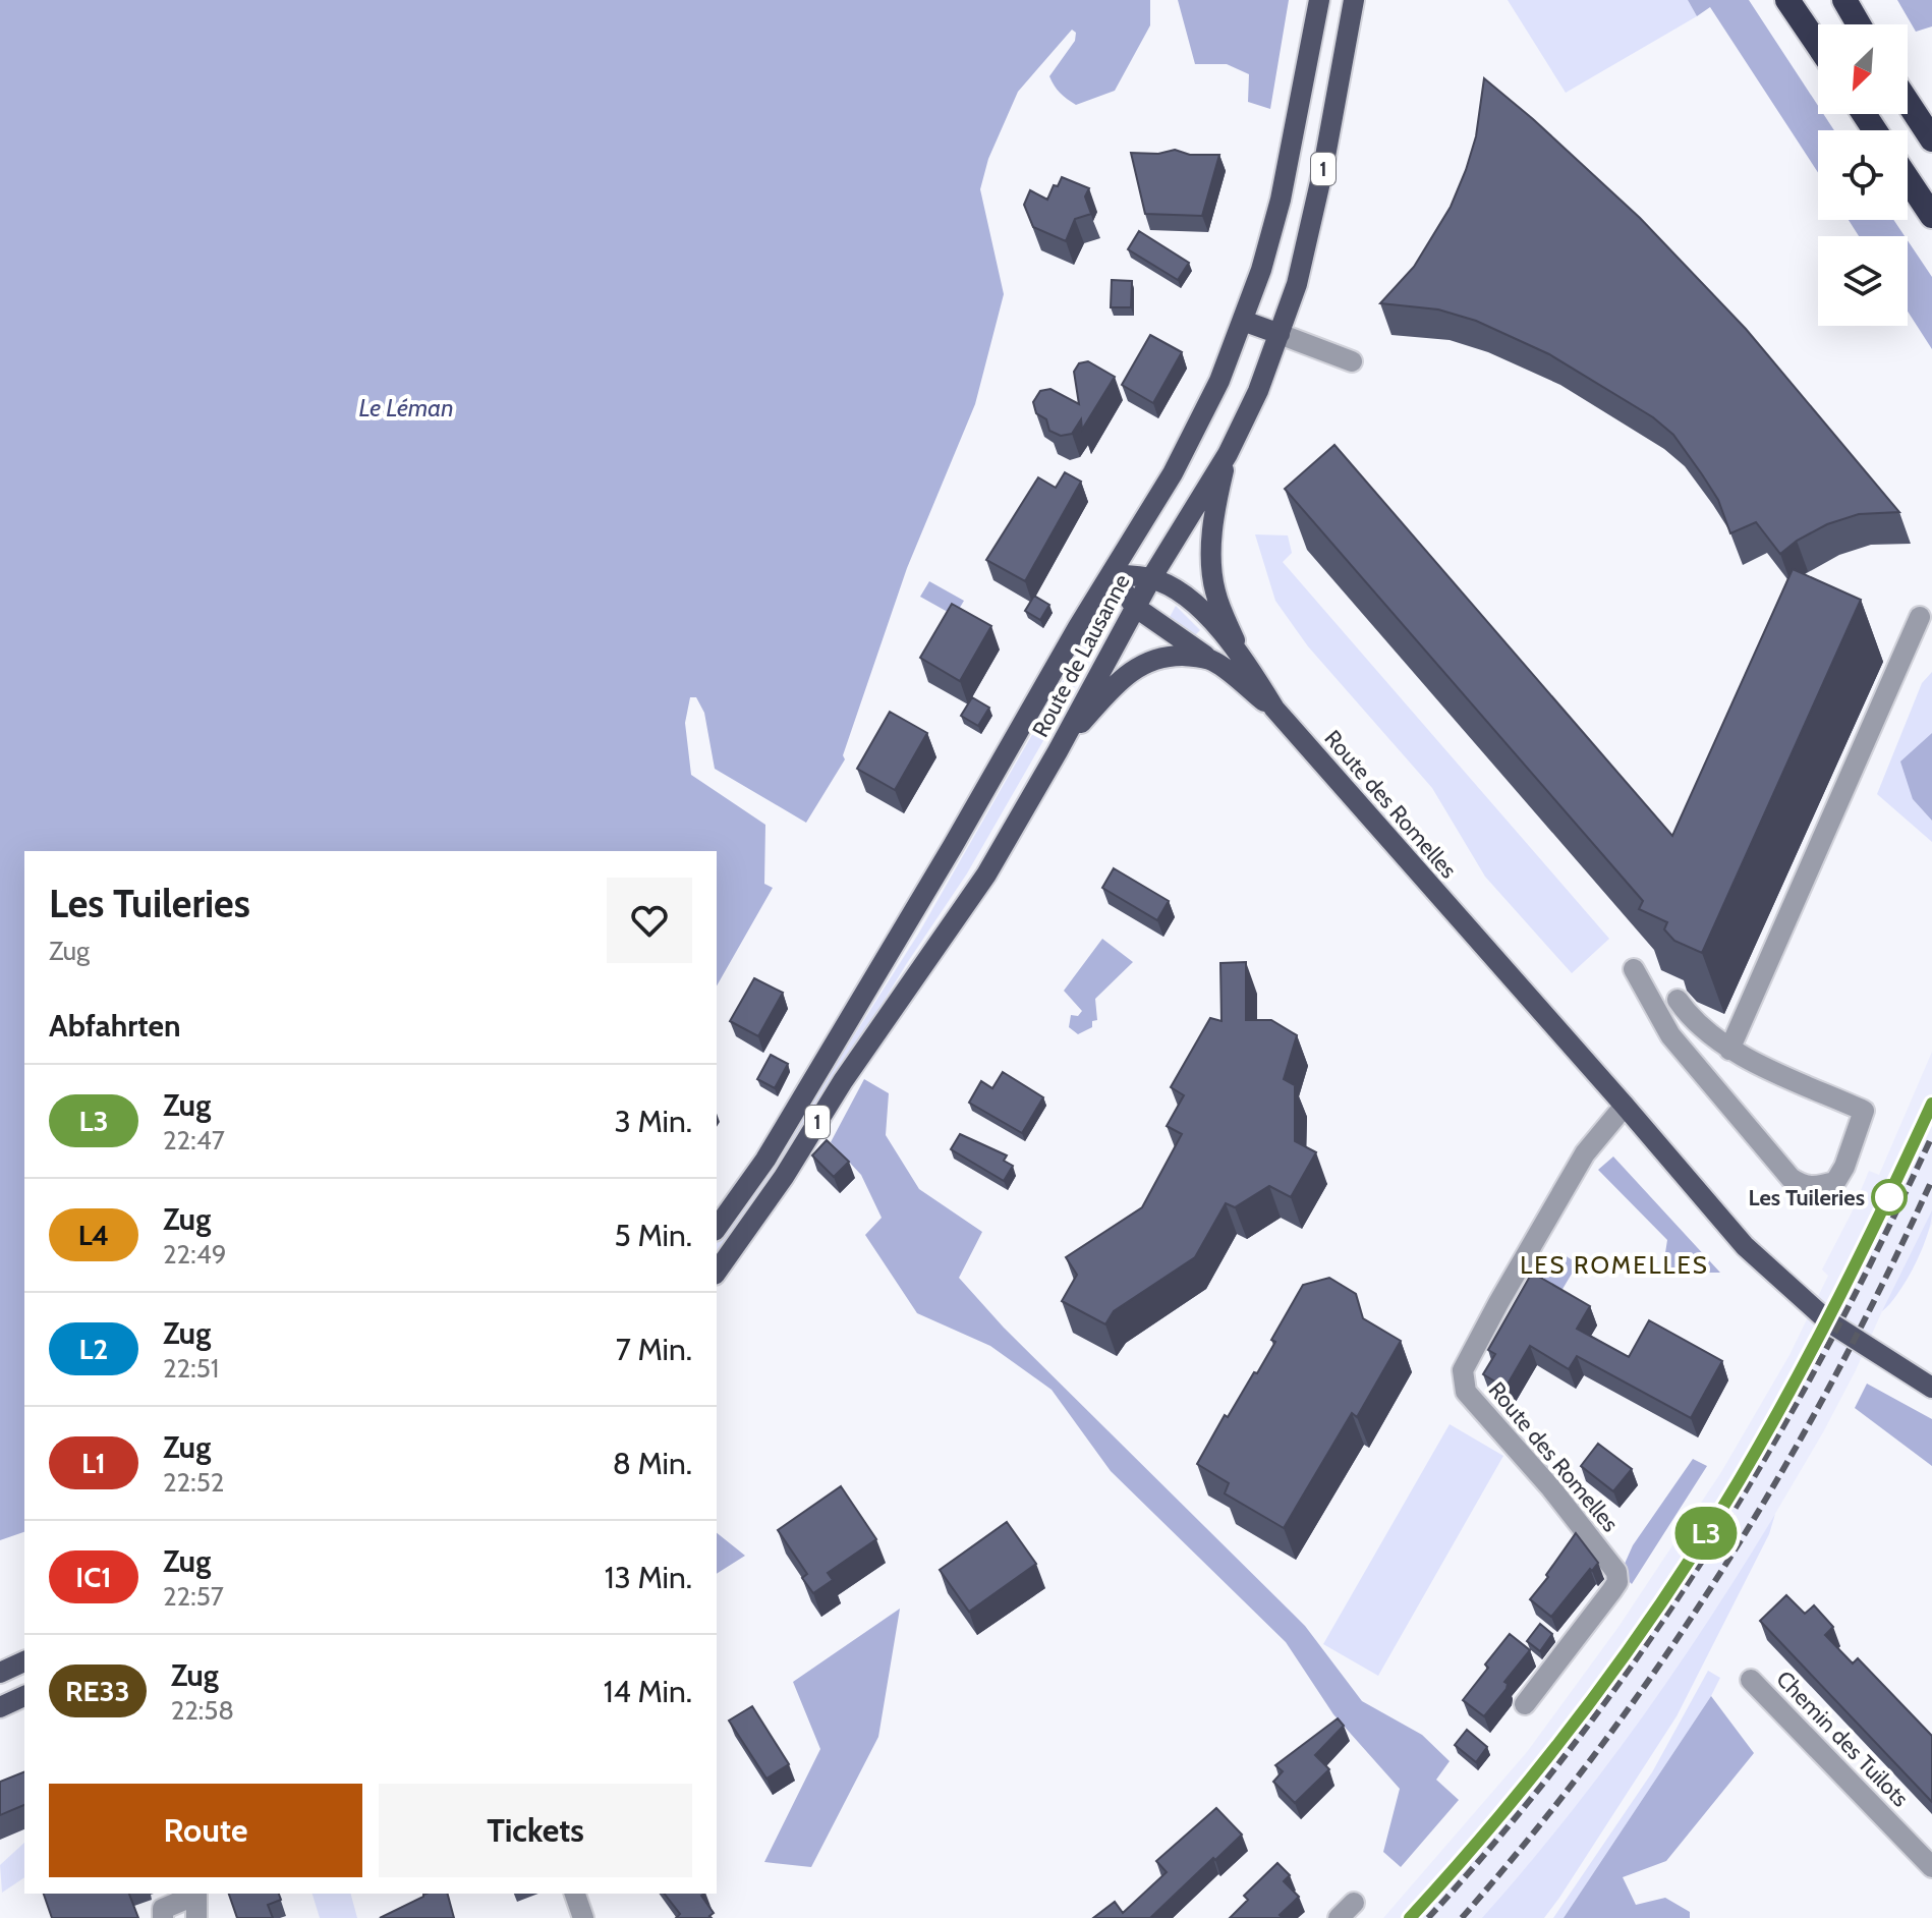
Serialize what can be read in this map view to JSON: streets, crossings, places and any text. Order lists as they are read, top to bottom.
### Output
{
  "streets": {
    "main road": ["1", "Route de Lausanne", "Route des Romelles"],
    "street": ["Chemin des Tuilots"]
  },
  "crossings": [
    ["Route de Lausanne", "Route des Romelles"]
  ],
  "districts": ["LES ROMELLES"],
  "water": ["Le Léman"],
  "places": ["Les Tuileries"],
  "north": "bottom left",
  "page": {
    "on_map": "L3",
    "heading": [
      ["Les Tuileries", "Zug"],
      "Abfahrten"
    ],
    "list": [
      {
        "mark": "L3",
        "name": "Zug",
        "note": "22:47",
        "value": "3 Min."
      },
      {
        "mark": "L4",
        "name": "Zug",
        "note": "22:49",
        "value": "5 Min."
      },
      {
        "mark": "L2",
        "name": "Zug",
        "note": "22:51",
        "value": "7 Min."
      },
      {
        "mark": "L1",
        "name": "Zug",
        "note": "22:52",
        "value": "8 Min."
      },
      {
        "mark": "IC1",
        "name": "Zug",
        "note": "22:57",
        "value": "13 Min."
      },
      {
        "mark": "RE33",
        "name": "Zug",
        "note": "22:58",
        "value": "14 Min."
      }
    ],
    "buttons": ["Route", "Tickets"]
  }
}
